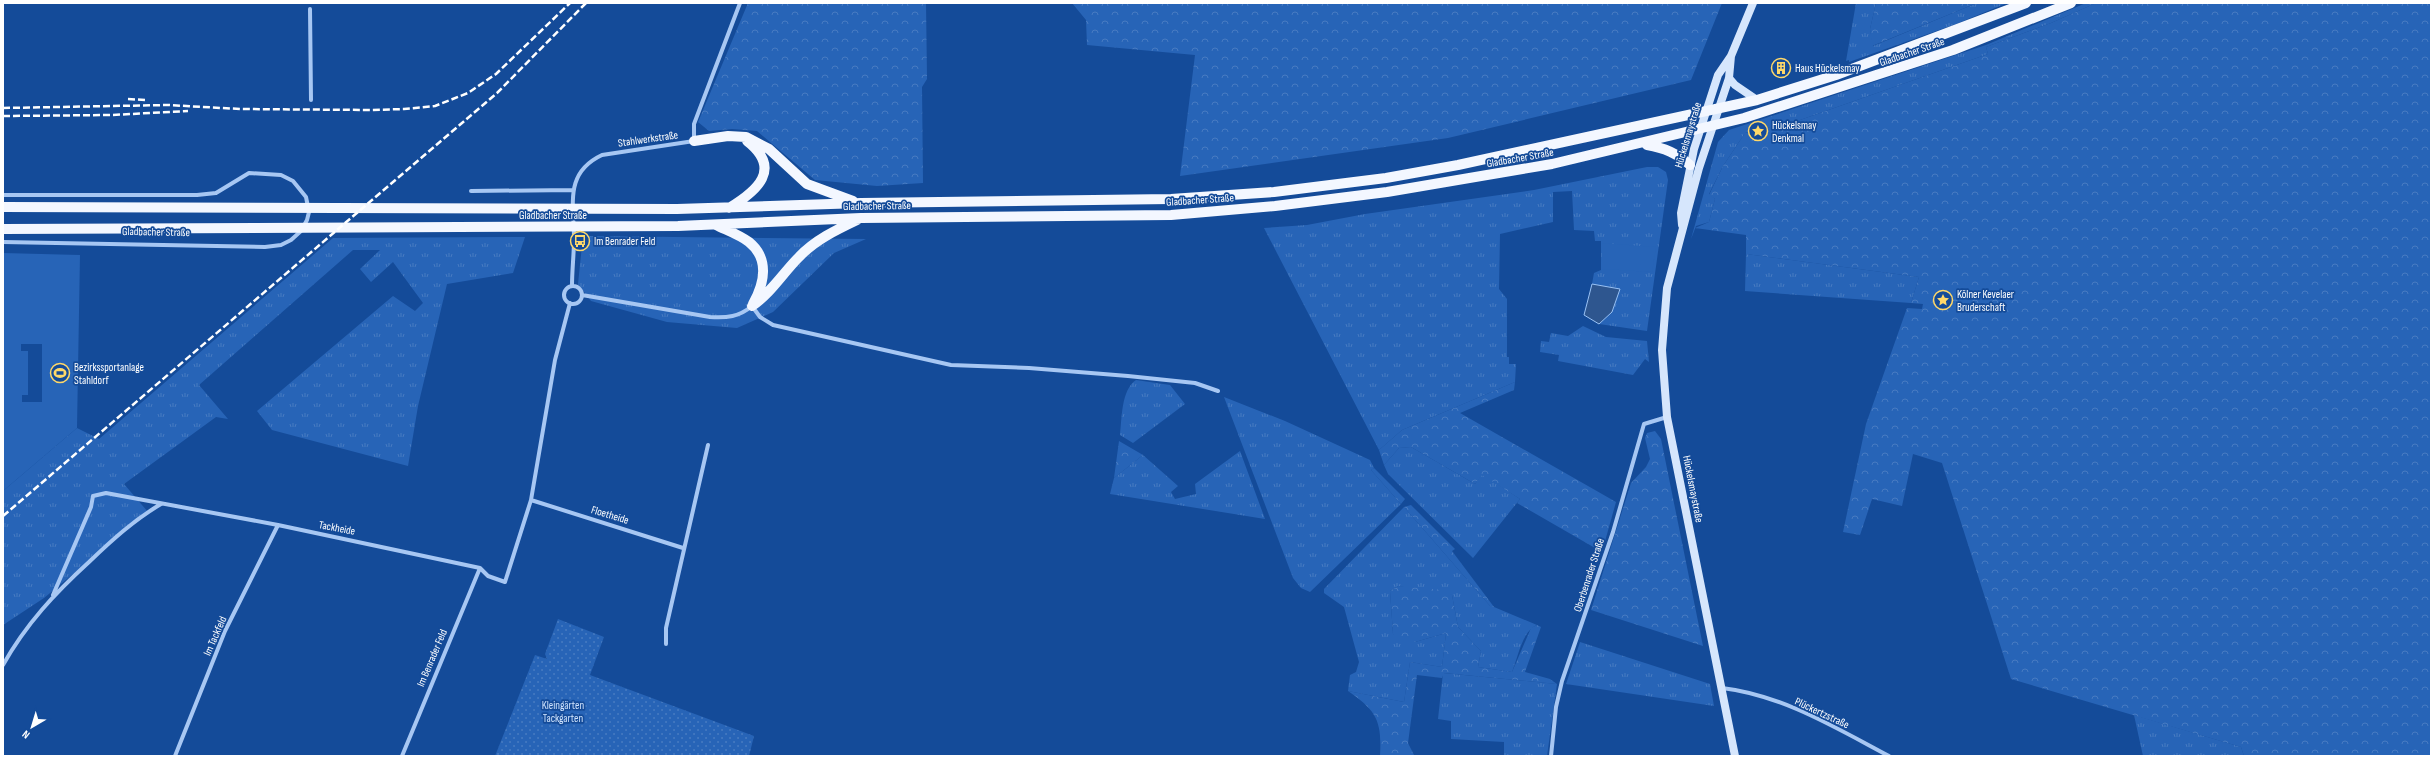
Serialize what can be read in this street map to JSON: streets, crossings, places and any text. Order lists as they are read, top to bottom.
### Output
{
  "streets": {
    "main road": ["Gladbacher Straße", "Hückelsmaystraße"],
    "street": [
      "Stahlwerkstraße",
      "Floetheide",
      "Tackheide",
      "Oberbenrader Straße",
      "Im Tackfeld",
      "Im Benrader Feld",
      "Plückertzstraße"
    ]
  },
  "crossings": [
    ["Gladbacher Straße", "Hückelsmaystraße"],
    ["Hückelsmaystraße", "Oberbenrader Straße"],
    ["Hückelsmaystraße", "Plückertzstraße"],
    ["Floetheide", "Tackheide"],
    ["Tackheide", "Im Tackfeld"],
    ["Tackheide", "Im Benrader Feld"]
  ],
  "parks": ["Kleingärten Tackgarten"],
  "places": {
    "building": ["Haus Hückelsmay"],
    "place": ["Hückelsmay Denkmal", "Kölner Kevelaer Bruderschaft"],
    "bus stop": ["Im Benrader Feld"],
    "sports": ["Bezirkssportanlage Stahldorf"]
  },
  "north": "bottom left"
}
